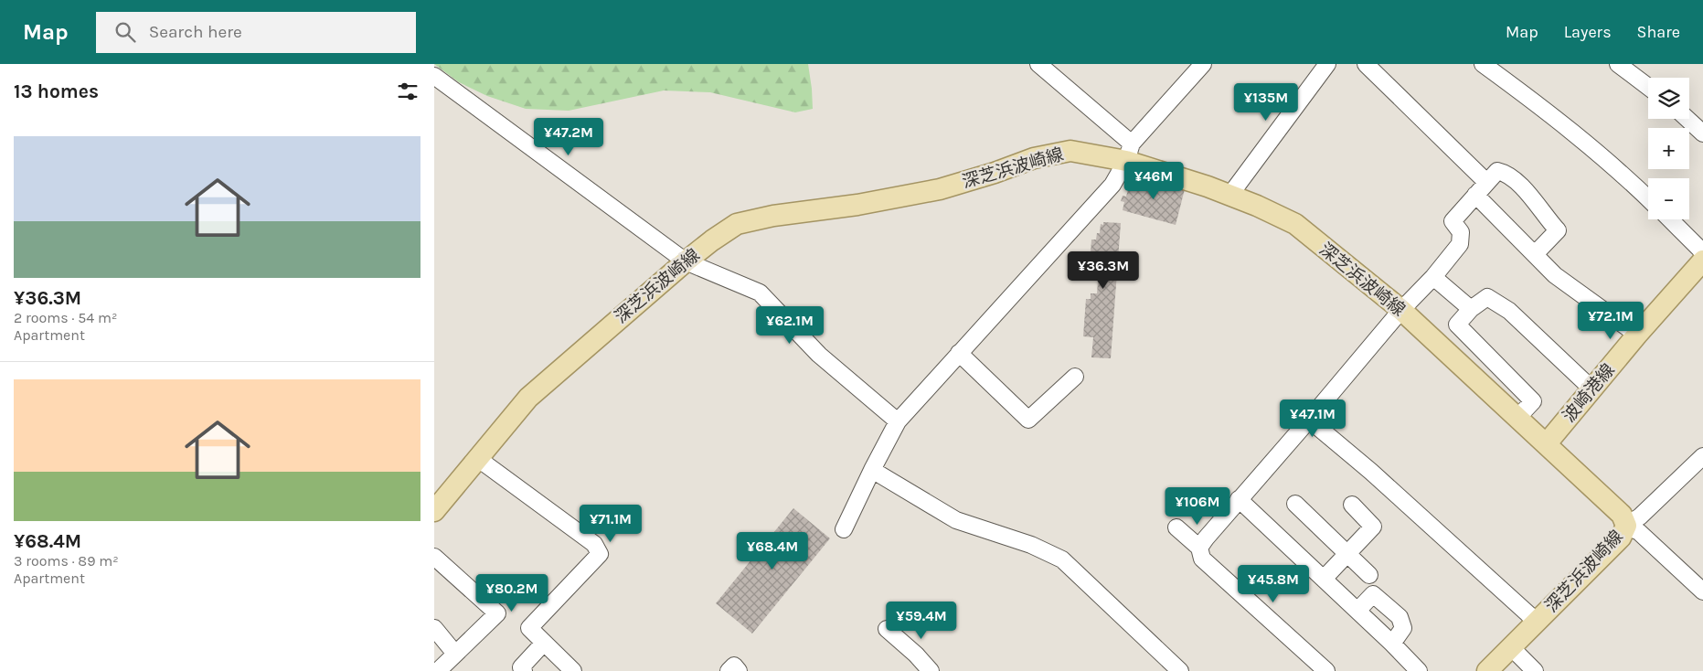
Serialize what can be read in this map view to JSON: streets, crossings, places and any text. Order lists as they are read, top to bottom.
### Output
{
  "streets": {
    "main road": ["深芝浜波崎線", "波崎港線"]
  },
  "crossings": [
    ["深芝浜波崎線", "波崎港線"]
  ],
  "page": {
    "header": "Map",
    "search": "Search here",
    "nav": ["Map", "Layers", "Share"],
    "heading": "13 homes",
    "map_buttons": ["+", "−"],
    "price": [
      "¥135M",
      "¥47.2M",
      "¥46M",
      "¥36.3M",
      "¥72.1M",
      "¥62.1M",
      "¥47.1M",
      "¥106M",
      "¥71.1M",
      "¥68.4M",
      "¥45.8M",
      "¥80.2M",
      "¥59.4M"
    ],
    "list": [
      {
        "name": "¥36.3M",
        "note": "2 rooms · 54 m² · Apartment"
      },
      {
        "name": "¥68.4M",
        "note": "3 rooms · 89 m² · Apartment"
      }
    ]
  }
}
